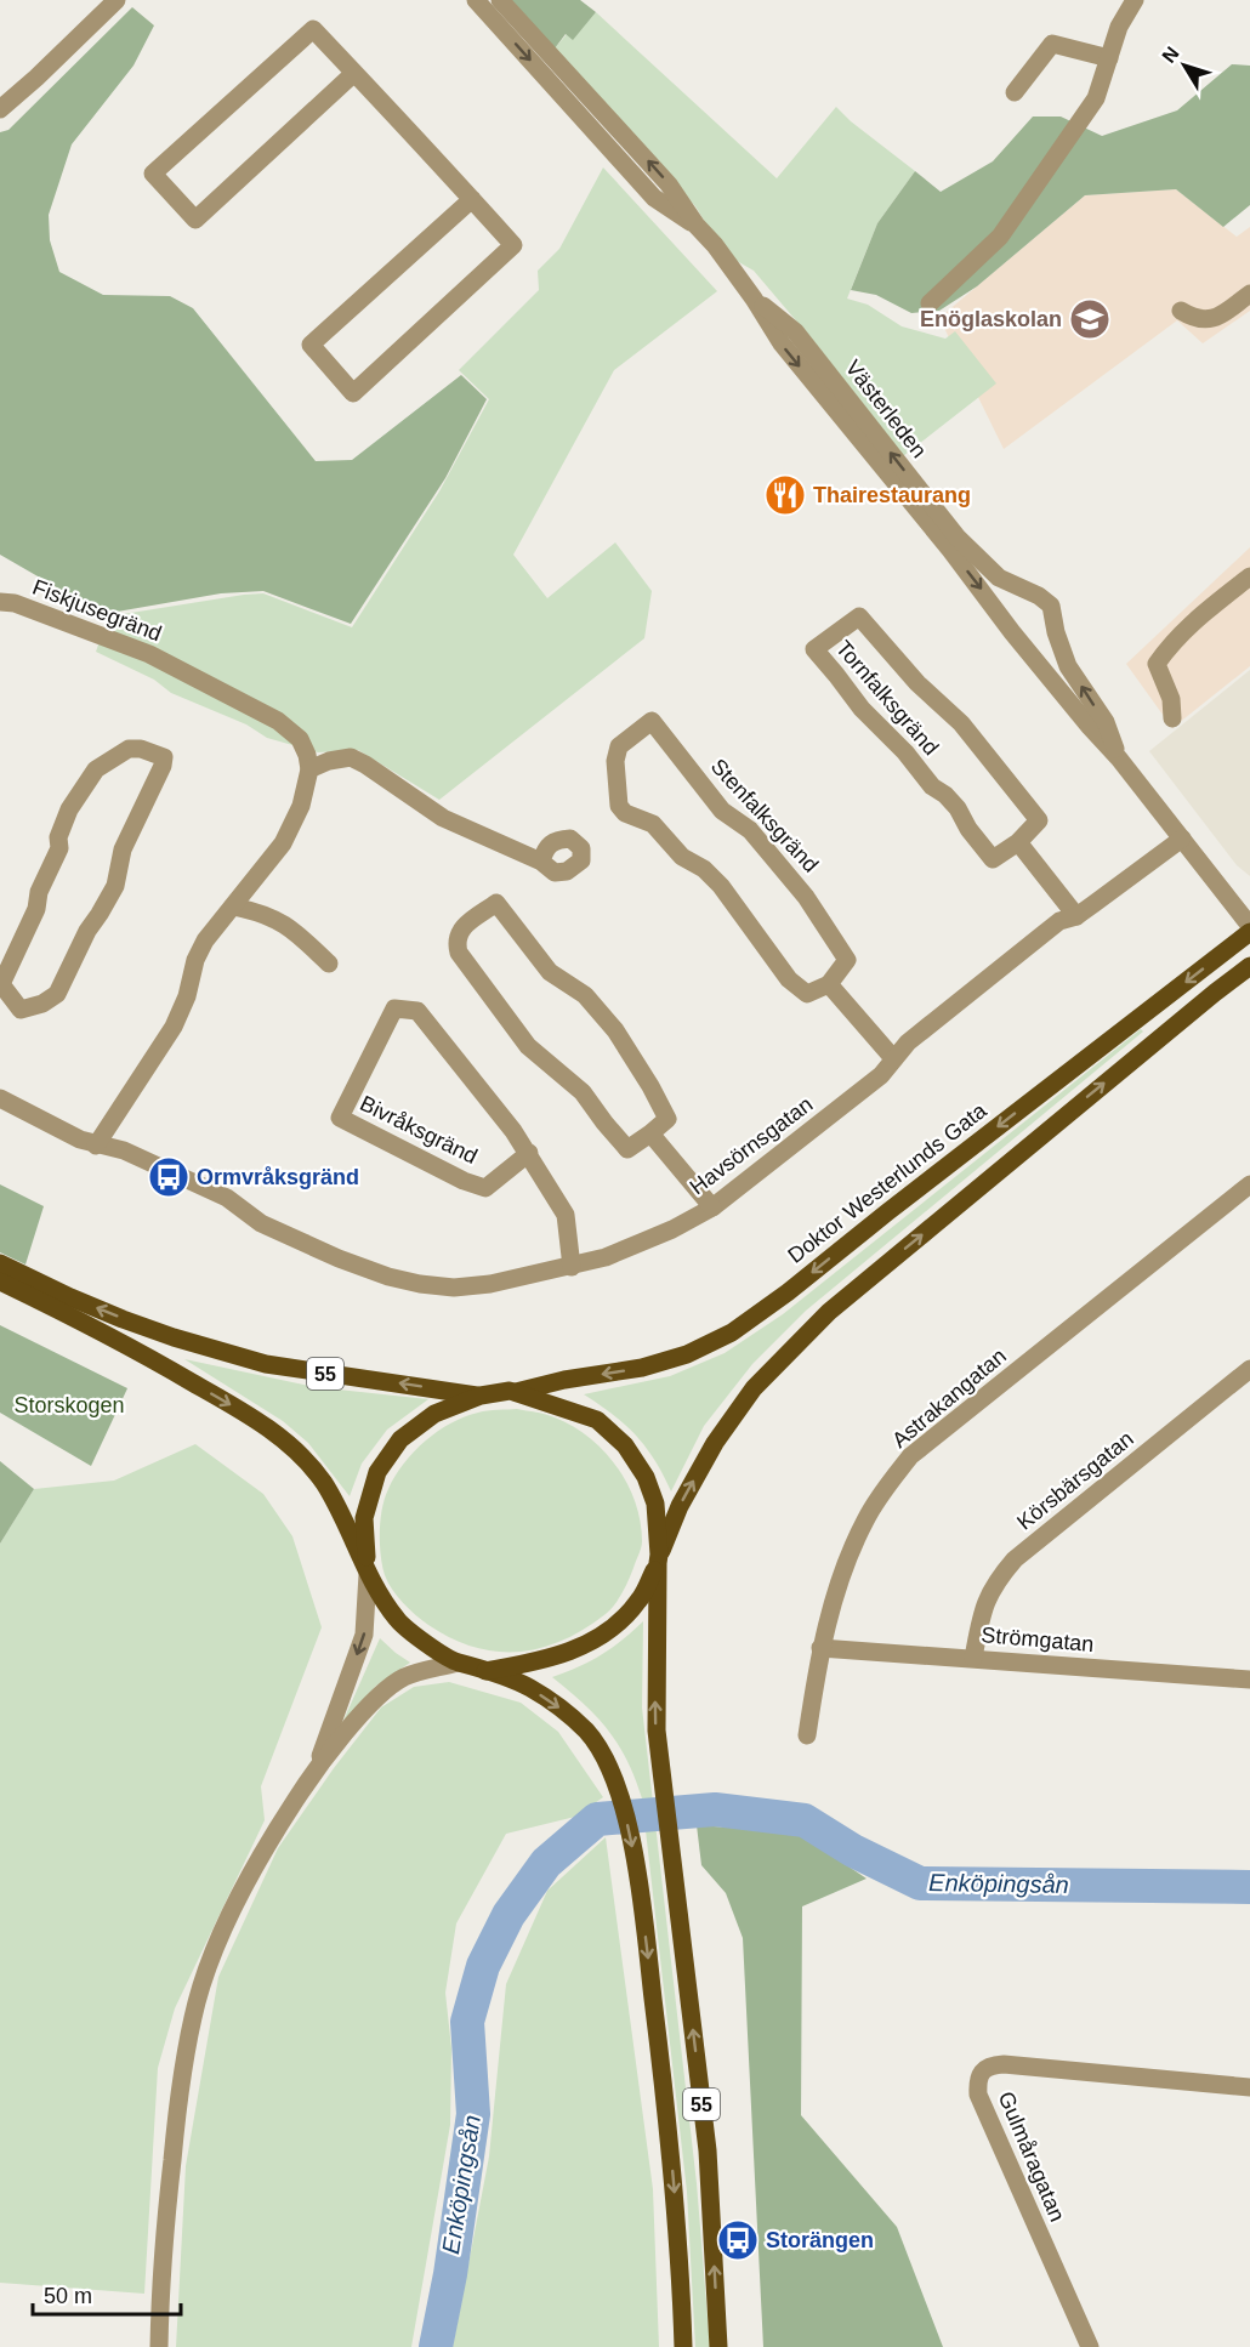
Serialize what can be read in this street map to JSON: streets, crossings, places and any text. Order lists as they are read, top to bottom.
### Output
{
  "streets": {
    "main road": ["Doktor Westerlunds Gata", "55"],
    "street": [
      "Västerleden",
      "Fiskjusegränd",
      "Tornfalksgränd",
      "Stenfalksgränd",
      "Bivråksgränd",
      "Havsörnsgatan",
      "Astrakangatan",
      "Körsbärsgatan",
      "Strömgatan",
      "Gulmåragatan"
    ]
  },
  "crossings": [
    ["Västerleden", "Havsörnsgatan"],
    ["Bivråksgränd", "Havsörnsgatan"],
    ["Doktor Westerlunds Gata", "55"],
    ["Astrakangatan", "Strömgatan"],
    ["Körsbärsgatan", "Strömgatan"]
  ],
  "water": ["Enköpingsån"],
  "parks": ["Storskogen"],
  "places": {
    "school or university": ["Enöglaskolan"],
    "restaurant": ["Thairestaurang"],
    "bus stop": ["Ormvråksgränd", "Storängen"]
  },
  "scale_bar": "50 m",
  "north": "top left"
}
